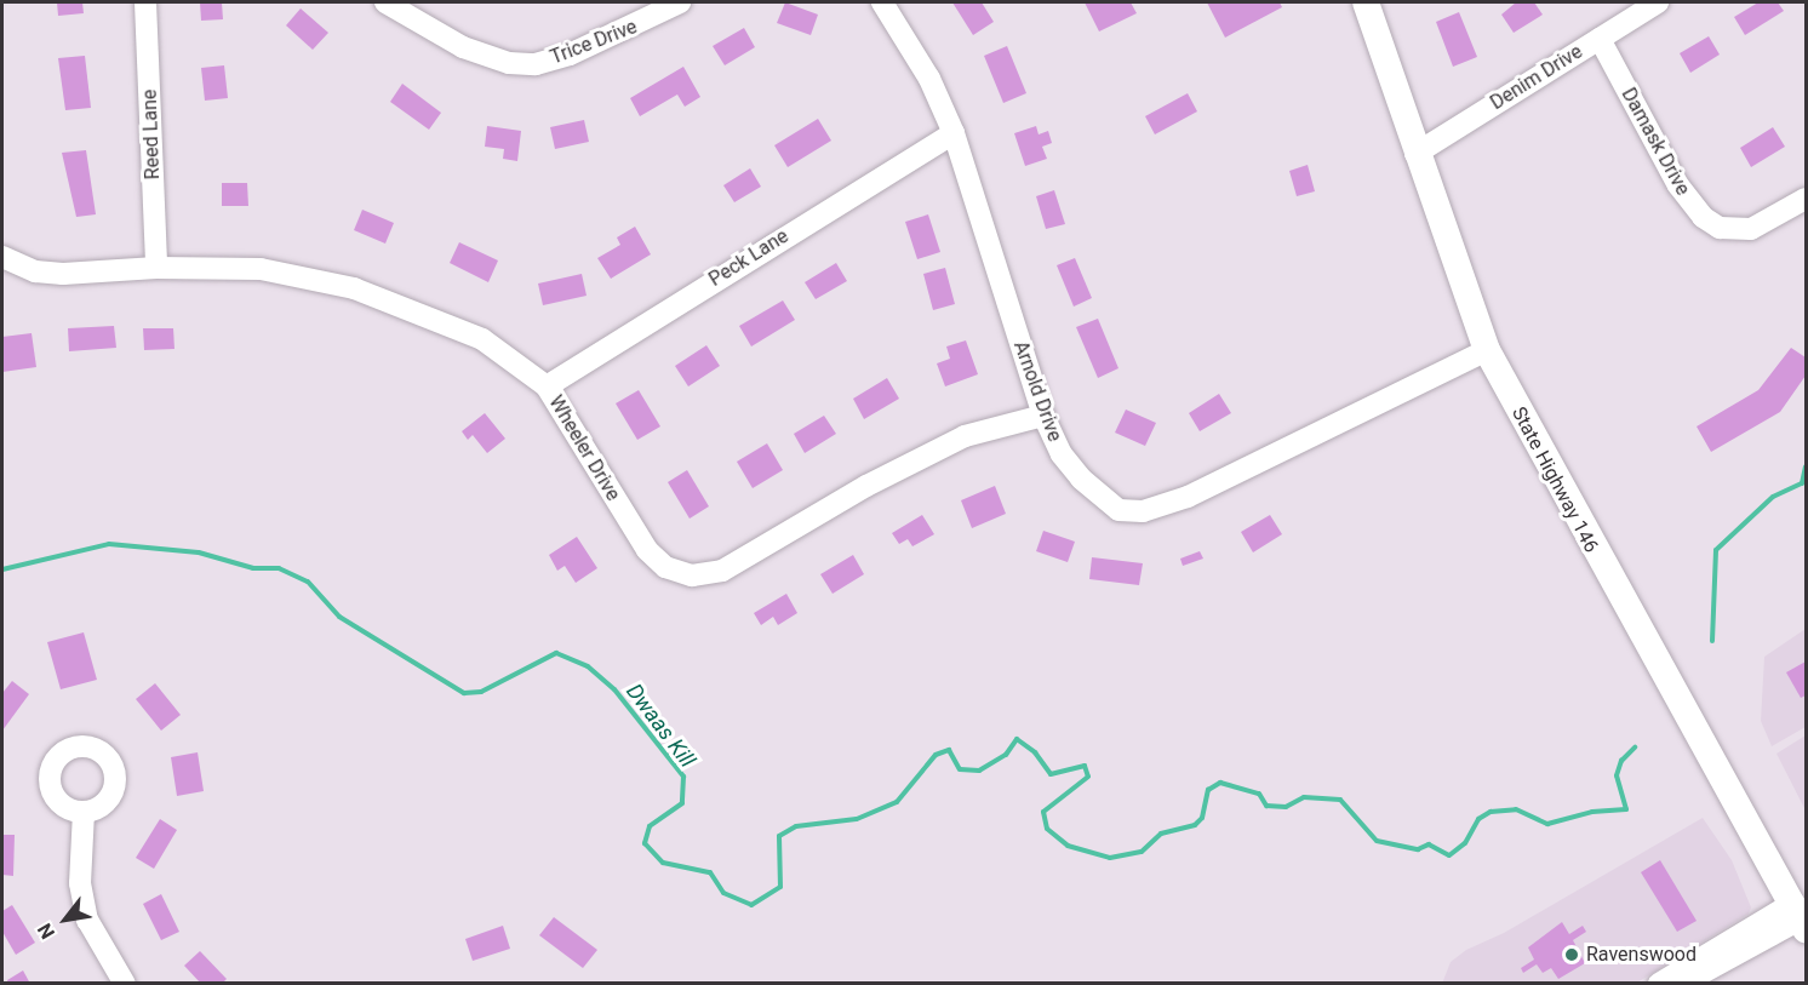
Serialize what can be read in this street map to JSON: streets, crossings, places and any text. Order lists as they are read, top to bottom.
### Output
{
  "streets": {
    "main road": ["State Highway 146"],
    "street": [
      "Trice Drive",
      "Denim Drive",
      "Reed Lane",
      "Damask Drive",
      "Peck Lane",
      "Arnold Drive",
      "Wheeler Drive"
    ]
  },
  "crossings": [
    ["Denim Drive", "Damask Drive"],
    ["Denim Drive", "State Highway 146"],
    ["Reed Lane", "Wheeler Drive"],
    ["Peck Lane", "Arnold Drive"],
    ["Peck Lane", "Wheeler Drive"],
    ["Arnold Drive", "Wheeler Drive"],
    ["Arnold Drive", "State Highway 146"]
  ],
  "water": ["Dwaas Kill"],
  "places": ["Ravenswood"],
  "north": "bottom left"
}
